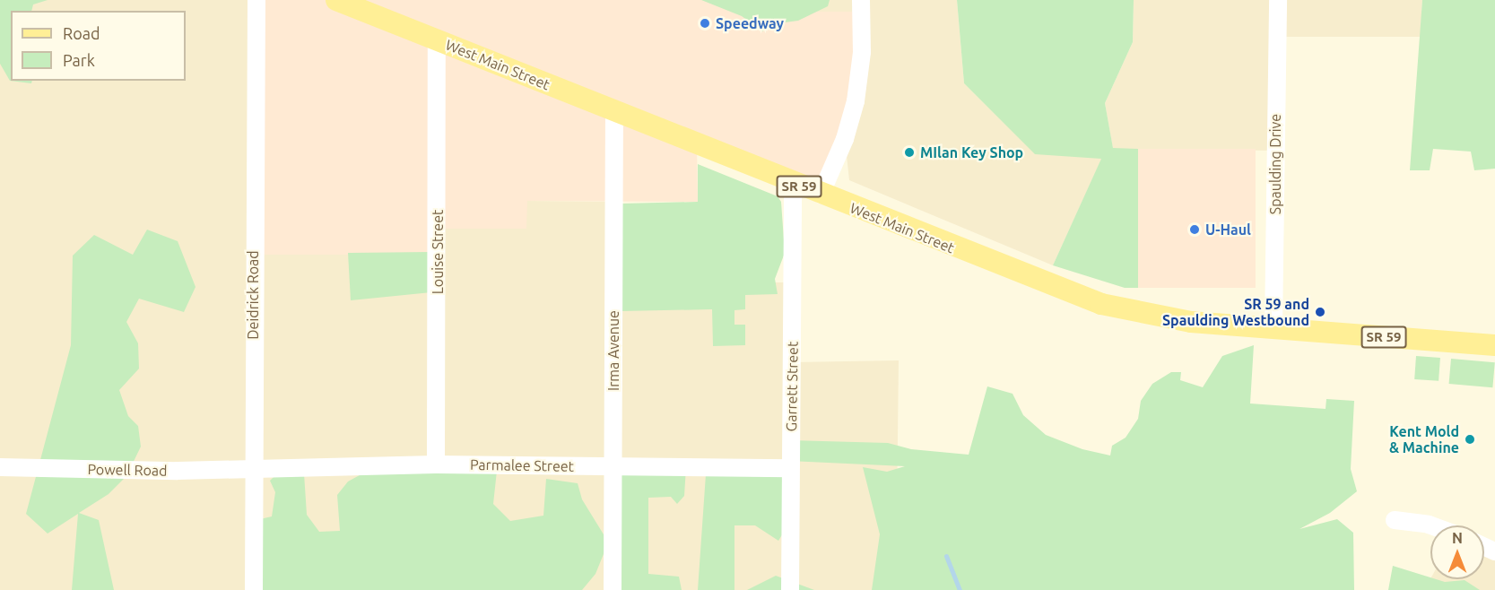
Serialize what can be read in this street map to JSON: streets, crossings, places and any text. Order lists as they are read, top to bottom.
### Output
{
  "streets": {
    "main road": ["West Main Street", "SR 59"],
    "street": [
      "Spaulding Drive",
      "Louise Street",
      "Deidrick Road",
      "Irma Avenue",
      "Garrett Street",
      "Parmalee Street",
      "Powell Road"
    ]
  },
  "crossings": [
    ["West Main Street", "Spaulding Drive"],
    ["West Main Street", "Louise Street"],
    ["West Main Street", "Irma Avenue"],
    ["West Main Street", "Garrett Street"],
    ["Louise Street", "Parmalee Street"],
    ["Deidrick Road", "Parmalee Street"],
    ["Deidrick Road", "Powell Road"],
    ["Irma Avenue", "Parmalee Street"],
    ["Garrett Street", "Parmalee Street"],
    ["Parmalee Street", "Powell Road"]
  ],
  "places": [
    "Speedway",
    "MIlan Key Shop",
    "U-Haul",
    "SR 59 and Spaulding Westbound",
    "Kent Mold & Machine"
  ],
  "legend": ["Road", "Park"],
  "north": "top"
}
